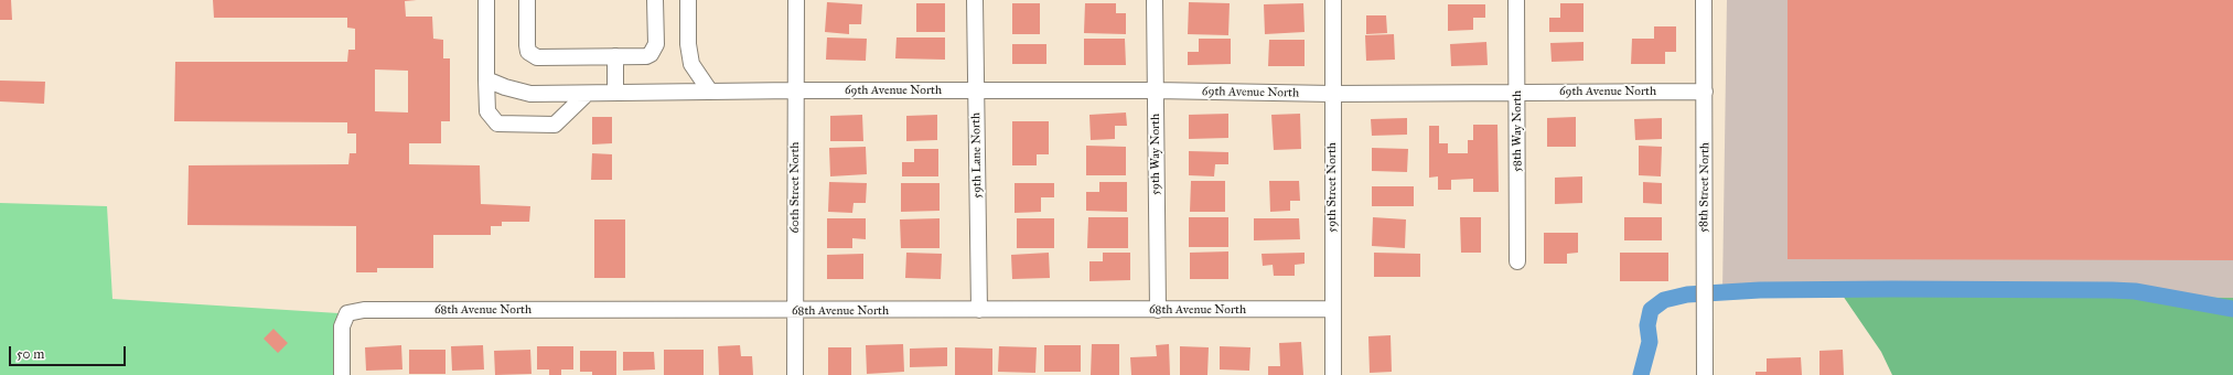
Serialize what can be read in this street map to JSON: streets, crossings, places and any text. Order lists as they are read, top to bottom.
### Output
{
  "streets": {
    "street": [
      "69th Avenue North",
      "58th Way North",
      "59th Way North",
      "59th Lane North",
      "60th Street North",
      "59th Street North",
      "58th Street North",
      "68th Avenue North"
    ]
  },
  "crossings": [
    ["69th Avenue North", "58th Way North"],
    ["69th Avenue North", "59th Way North"],
    ["69th Avenue North", "59th Lane North"],
    ["69th Avenue North", "60th Street North"],
    ["69th Avenue North", "59th Street North"],
    ["69th Avenue North", "58th Street North"],
    ["59th Way North", "68th Avenue North"],
    ["59th Lane North", "68th Avenue North"],
    ["60th Street North", "68th Avenue North"],
    ["59th Street North", "68th Avenue North"]
  ],
  "scale_bar": "50 m"
}
